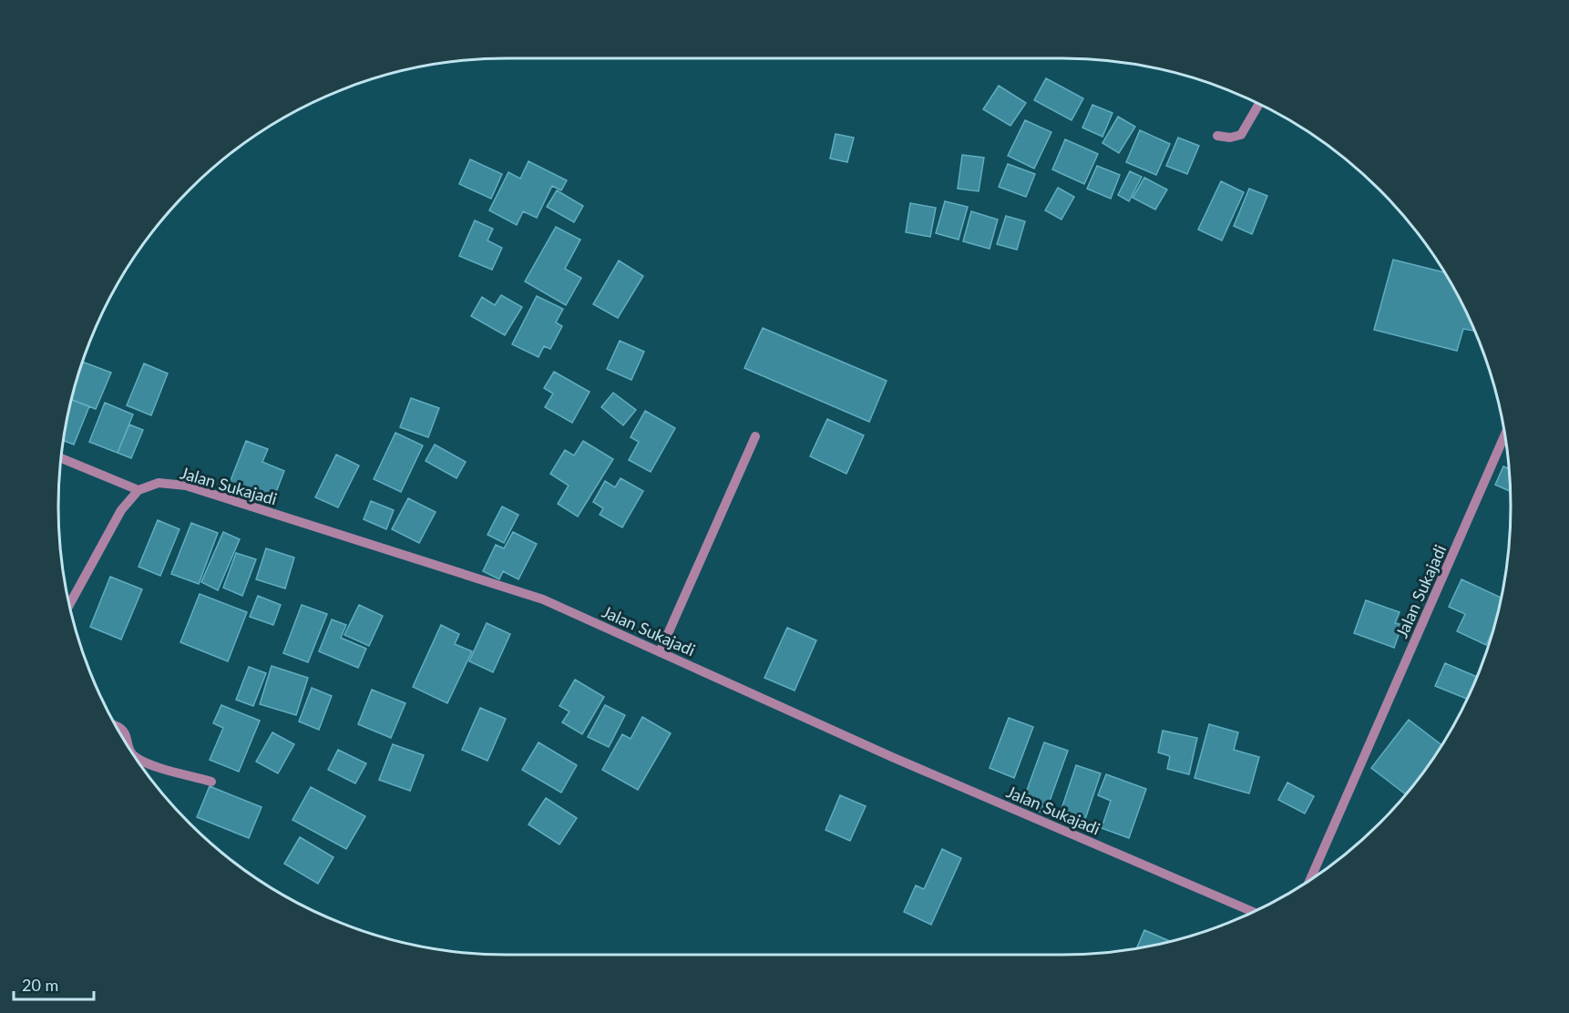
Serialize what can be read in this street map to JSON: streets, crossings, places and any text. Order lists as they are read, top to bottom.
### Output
{
  "streets": {
    "street": ["Jalan Sukajadi"]
  },
  "scale_bar": "20 m"
}
